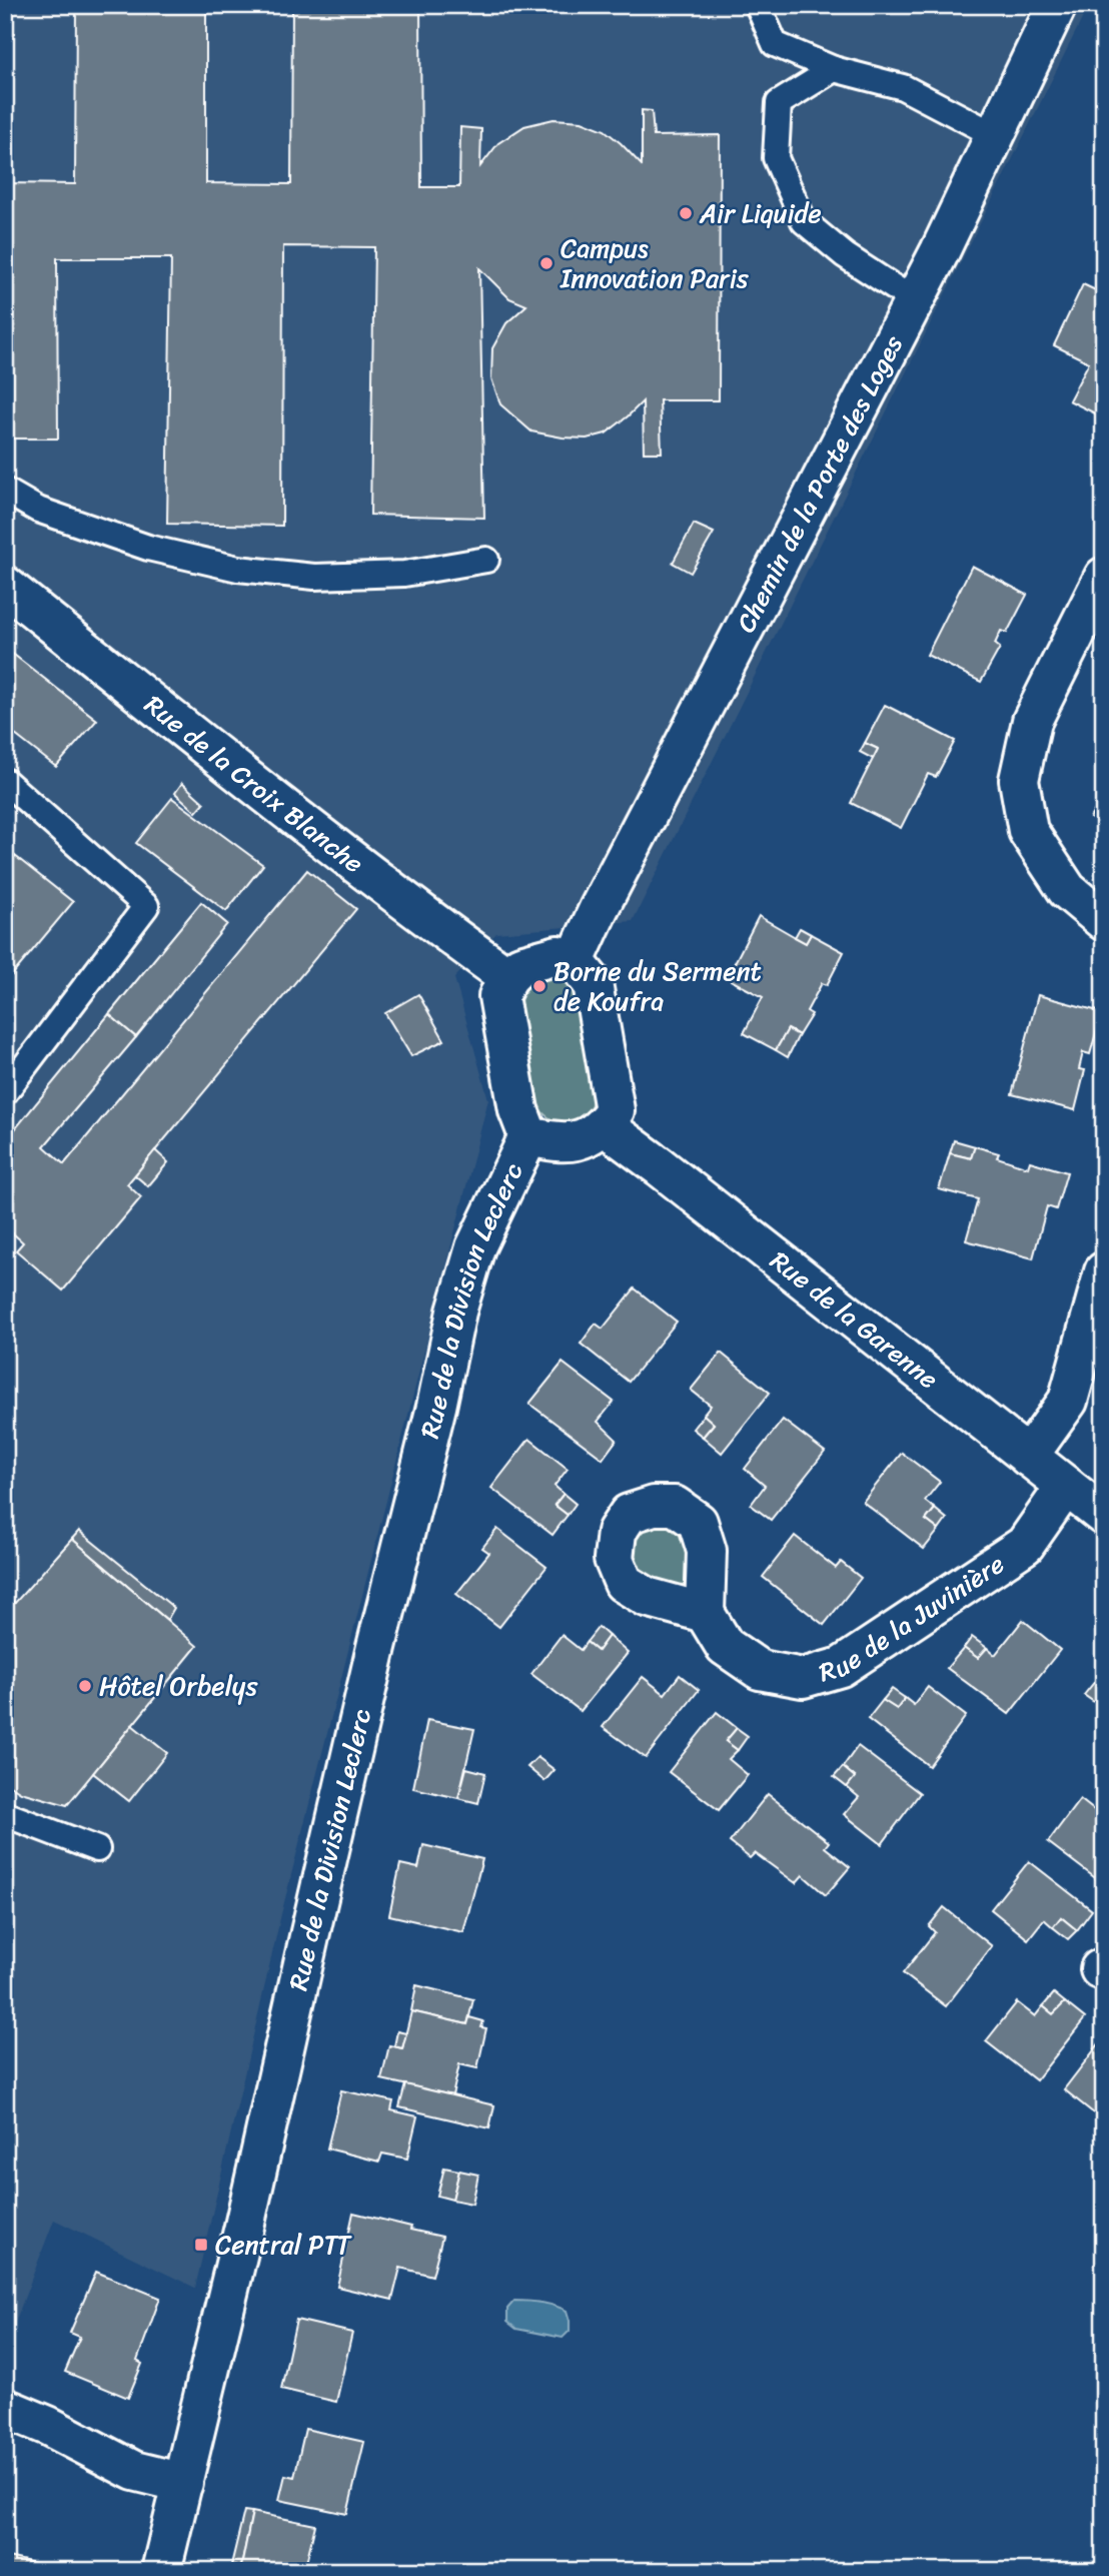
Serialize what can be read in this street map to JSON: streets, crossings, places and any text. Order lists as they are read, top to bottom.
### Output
{
  "streets": {
    "street": [
      "Chemin de la Porte des Loges",
      "Rue de la Croix Blanche",
      "Rue de la Division Leclerc",
      "Rue de la Garenne",
      "Rue de la Juvinière"
    ]
  },
  "crossings": [
    ["Rue de la Garenne", "Rue de la Juvinière"]
  ],
  "places": {
    "other": [
      "Air Liquide",
      "Campus Innovation Paris",
      "Borne du Serment de Koufra",
      "Hôtel Orbelys"
    ],
    "transit": ["Central PTT"]
  }
}
